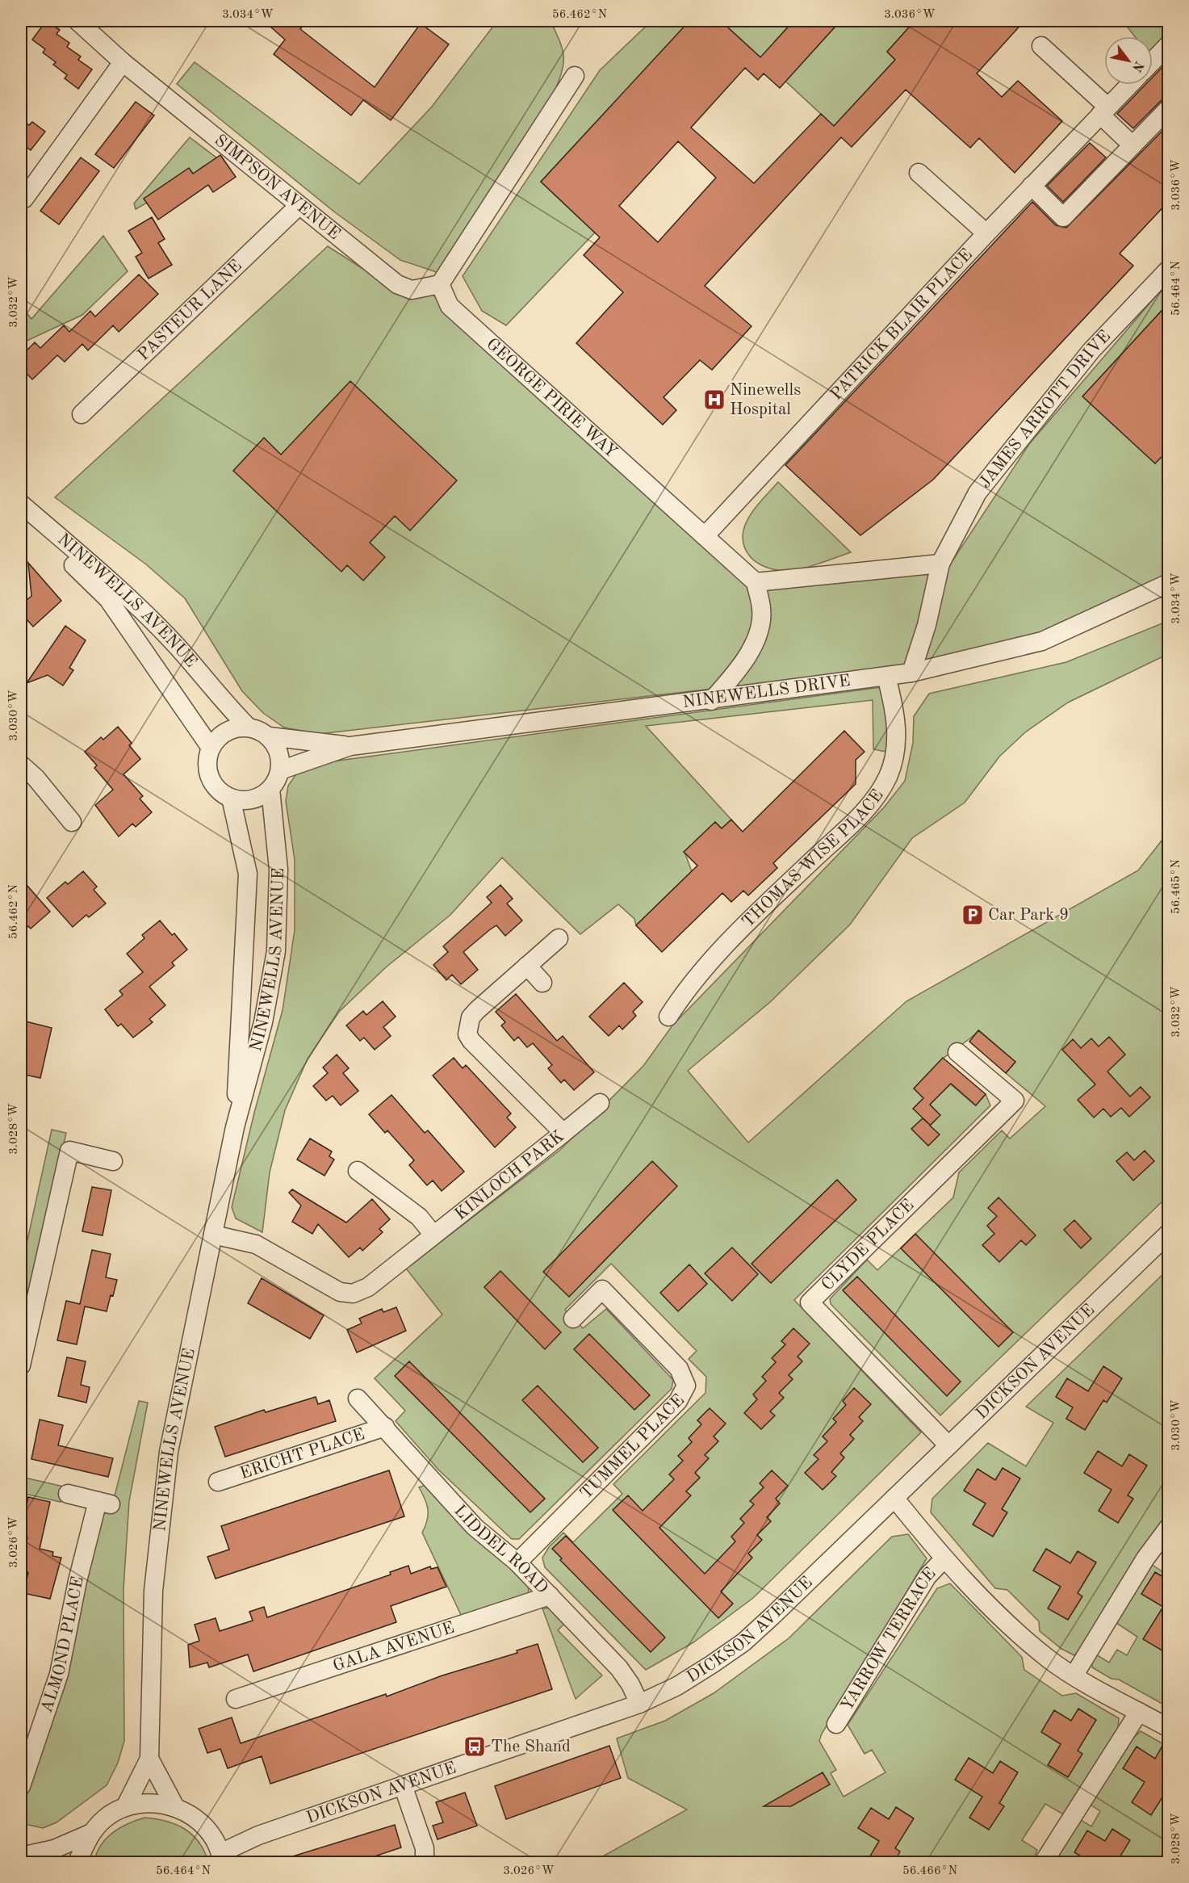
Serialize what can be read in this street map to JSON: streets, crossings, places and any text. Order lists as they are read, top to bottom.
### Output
{
  "streets": {
    "street": [
      "SIMPSON AVENUE",
      "PASTEUR LANE",
      "PATRICK BLAIR PLACE",
      "GEORGE PIRIE WAY",
      "JAMES ARROTT DRIVE",
      "NINEWELLS AVENUE",
      "NINEWELLS DRIVE",
      "THOMAS WISE PLACE",
      "KINLOCH PARK",
      "CLYDE PLACE",
      "DICKSON AVENUE",
      "TUMMEL PLACE",
      "ERICHT PLACE",
      "LIDDEL ROAD",
      "YARROW TERRACE",
      "ALMOND PLACE",
      "GALA AVENUE"
    ]
  },
  "crossings": [
    ["SIMPSON AVENUE", "PASTEUR LANE"],
    ["SIMPSON AVENUE", "GEORGE PIRIE WAY"],
    ["PATRICK BLAIR PLACE", "GEORGE PIRIE WAY"],
    ["JAMES ARROTT DRIVE", "NINEWELLS DRIVE"],
    ["NINEWELLS AVENUE", "NINEWELLS DRIVE"],
    ["NINEWELLS AVENUE", "KINLOCH PARK"],
    ["NINEWELLS DRIVE", "THOMAS WISE PLACE"],
    ["CLYDE PLACE", "DICKSON AVENUE"],
    ["DICKSON AVENUE", "LIDDEL ROAD"],
    ["DICKSON AVENUE", "YARROW TERRACE"],
    ["TUMMEL PLACE", "LIDDEL ROAD"],
    ["ERICHT PLACE", "LIDDEL ROAD"],
    ["LIDDEL ROAD", "GALA AVENUE"]
  ],
  "places": {
    "hospital": ["Ninewells Hospital"],
    "parking": ["Car Park 9"],
    "bus stop": ["The Shand"]
  },
  "north": "bottom right",
  "coordinates": [
    "3.034°W",
    "56.462°N",
    "3.036°W",
    "56.464°N",
    "3.032°W",
    "3.030°W",
    "56.465°N",
    "3.028°W",
    "3.026°W",
    "56.466°N"
  ]
}
